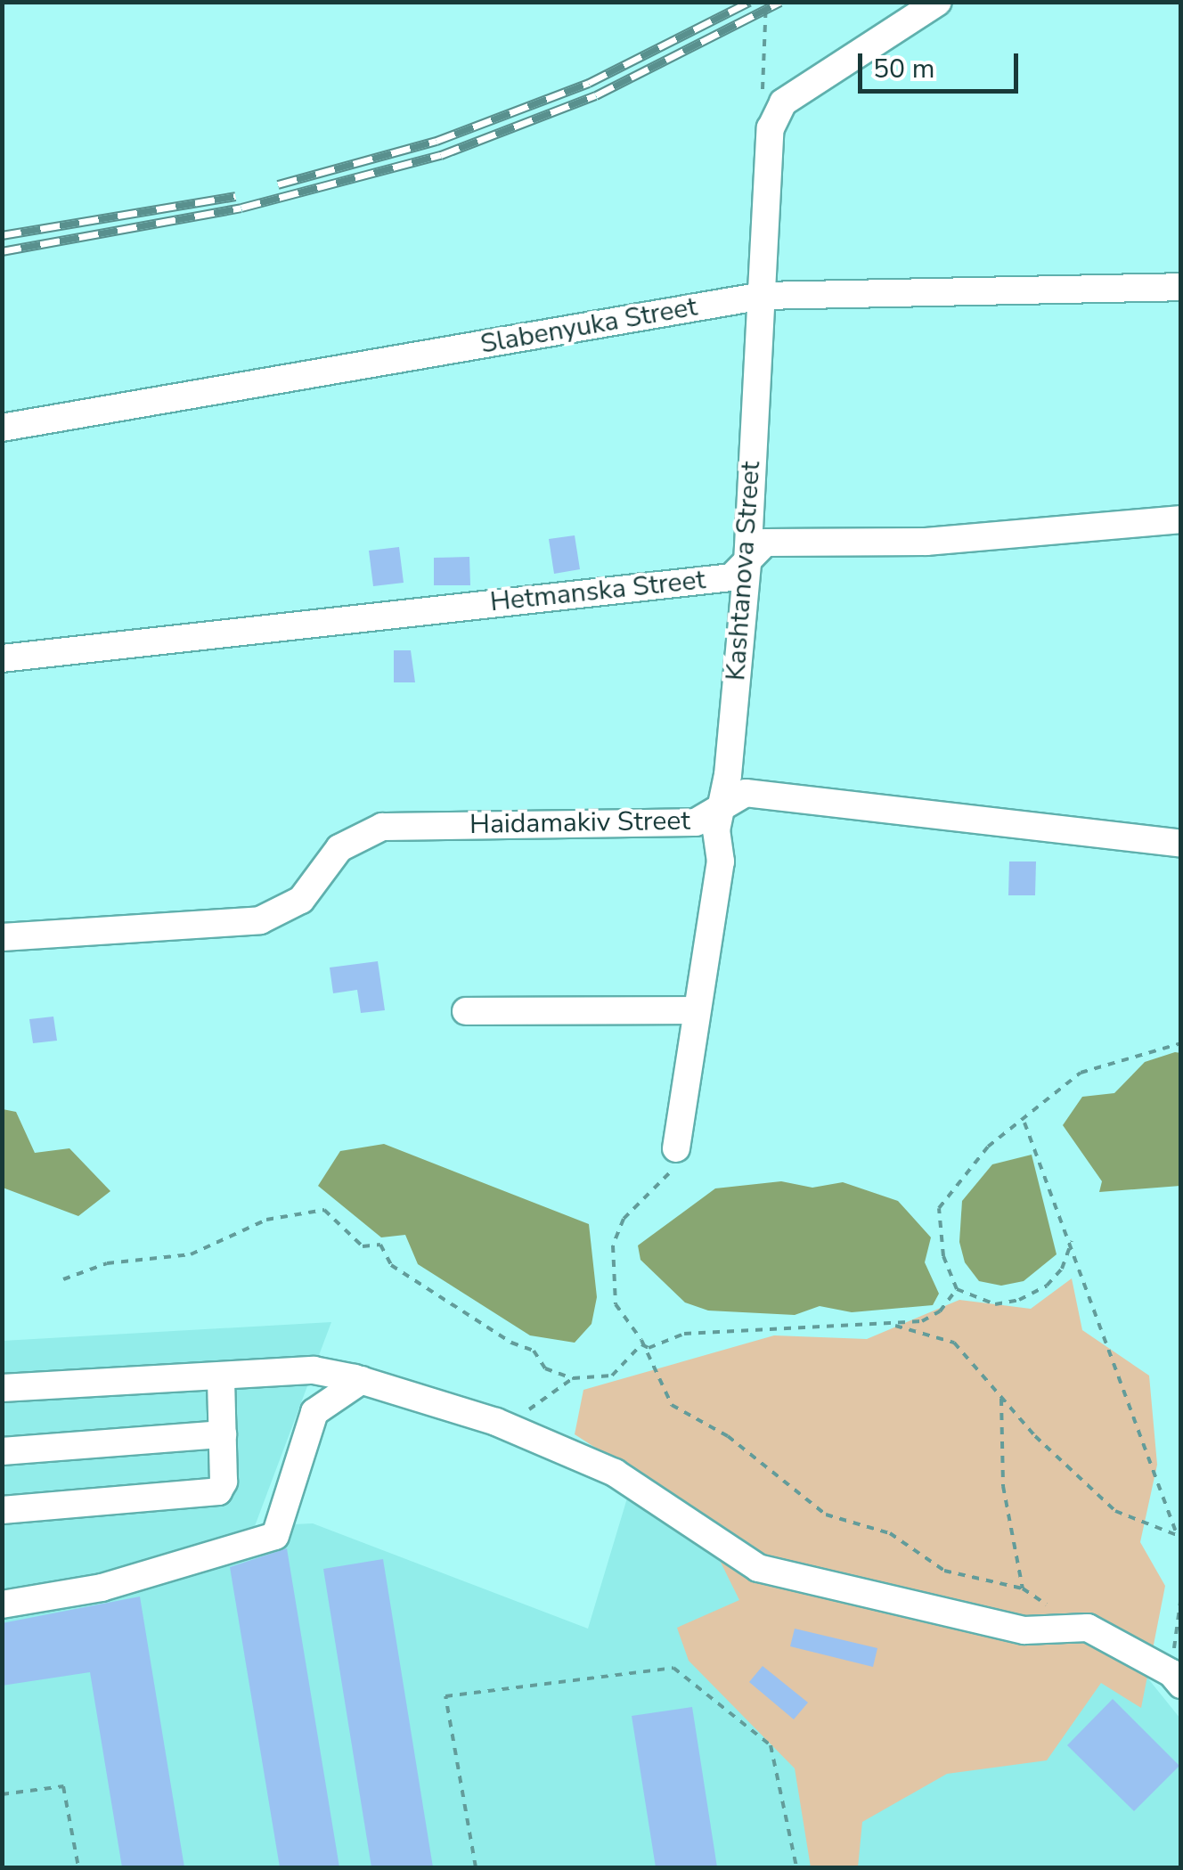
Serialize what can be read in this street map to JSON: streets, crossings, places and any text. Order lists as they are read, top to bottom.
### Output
{
  "streets": {
    "street": [
      "Slabenyuka Street",
      "Kashtanova Street",
      "Hetmanska Street",
      "Haidamakiv Street"
    ]
  },
  "crossings": [
    ["Slabenyuka Street", "Kashtanova Street"],
    ["Kashtanova Street", "Hetmanska Street"],
    ["Kashtanova Street", "Haidamakiv Street"]
  ],
  "scale_bar": "50 m"
}
